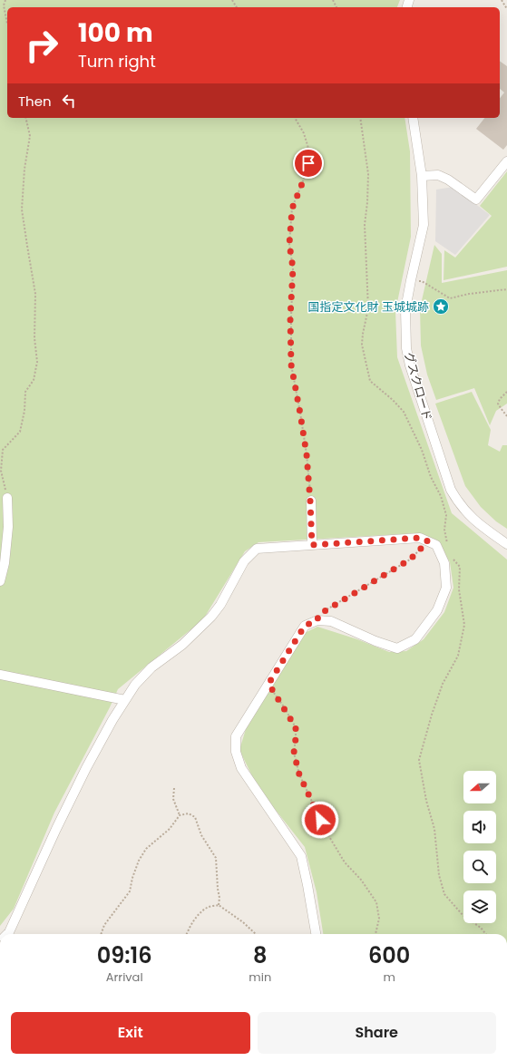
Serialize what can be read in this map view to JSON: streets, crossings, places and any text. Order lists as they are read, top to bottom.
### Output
{
  "streets": {
    "street": ["グスクロード"]
  },
  "places": {
    "place": ["国指定文化財 玉城城跡"]
  },
  "north": "left",
  "page": {
    "turn": ["100 m", "Turn right"],
    "then": "Then",
    "eta": [
      "09:16",
      "Arrival",
      "8",
      "min",
      "600",
      "m"
    ],
    "buttons": ["Exit", "Share"]
  }
}
